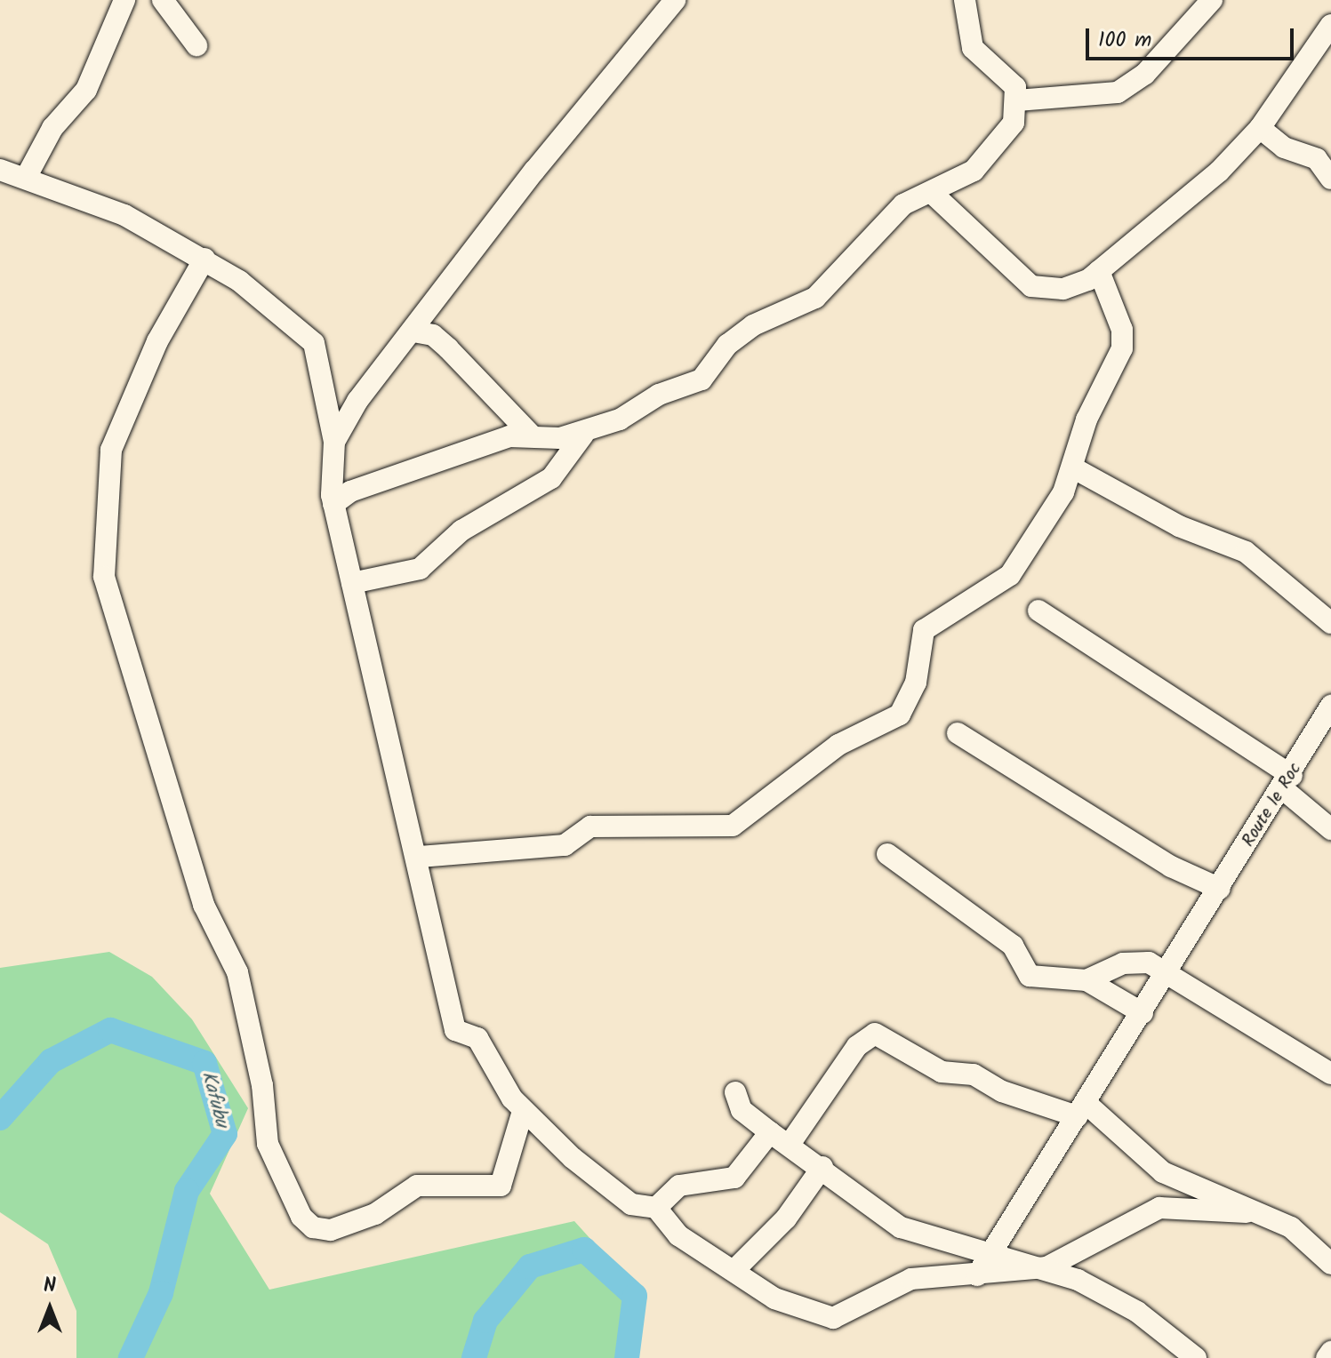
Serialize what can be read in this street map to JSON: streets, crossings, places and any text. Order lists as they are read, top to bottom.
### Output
{
  "streets": {
    "street": ["Route le Roc"]
  },
  "water": ["Kafubu"],
  "scale_bar": "100 m",
  "north": "top"
}
